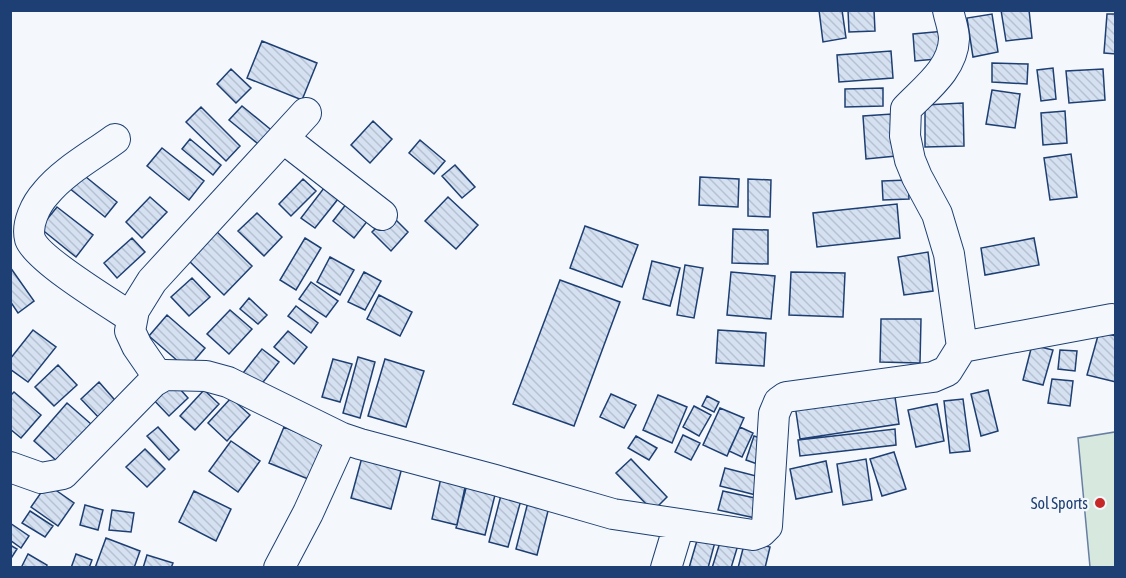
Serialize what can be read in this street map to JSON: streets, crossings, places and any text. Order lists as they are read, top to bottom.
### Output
{
  "places": ["Sol Sports"]
}
